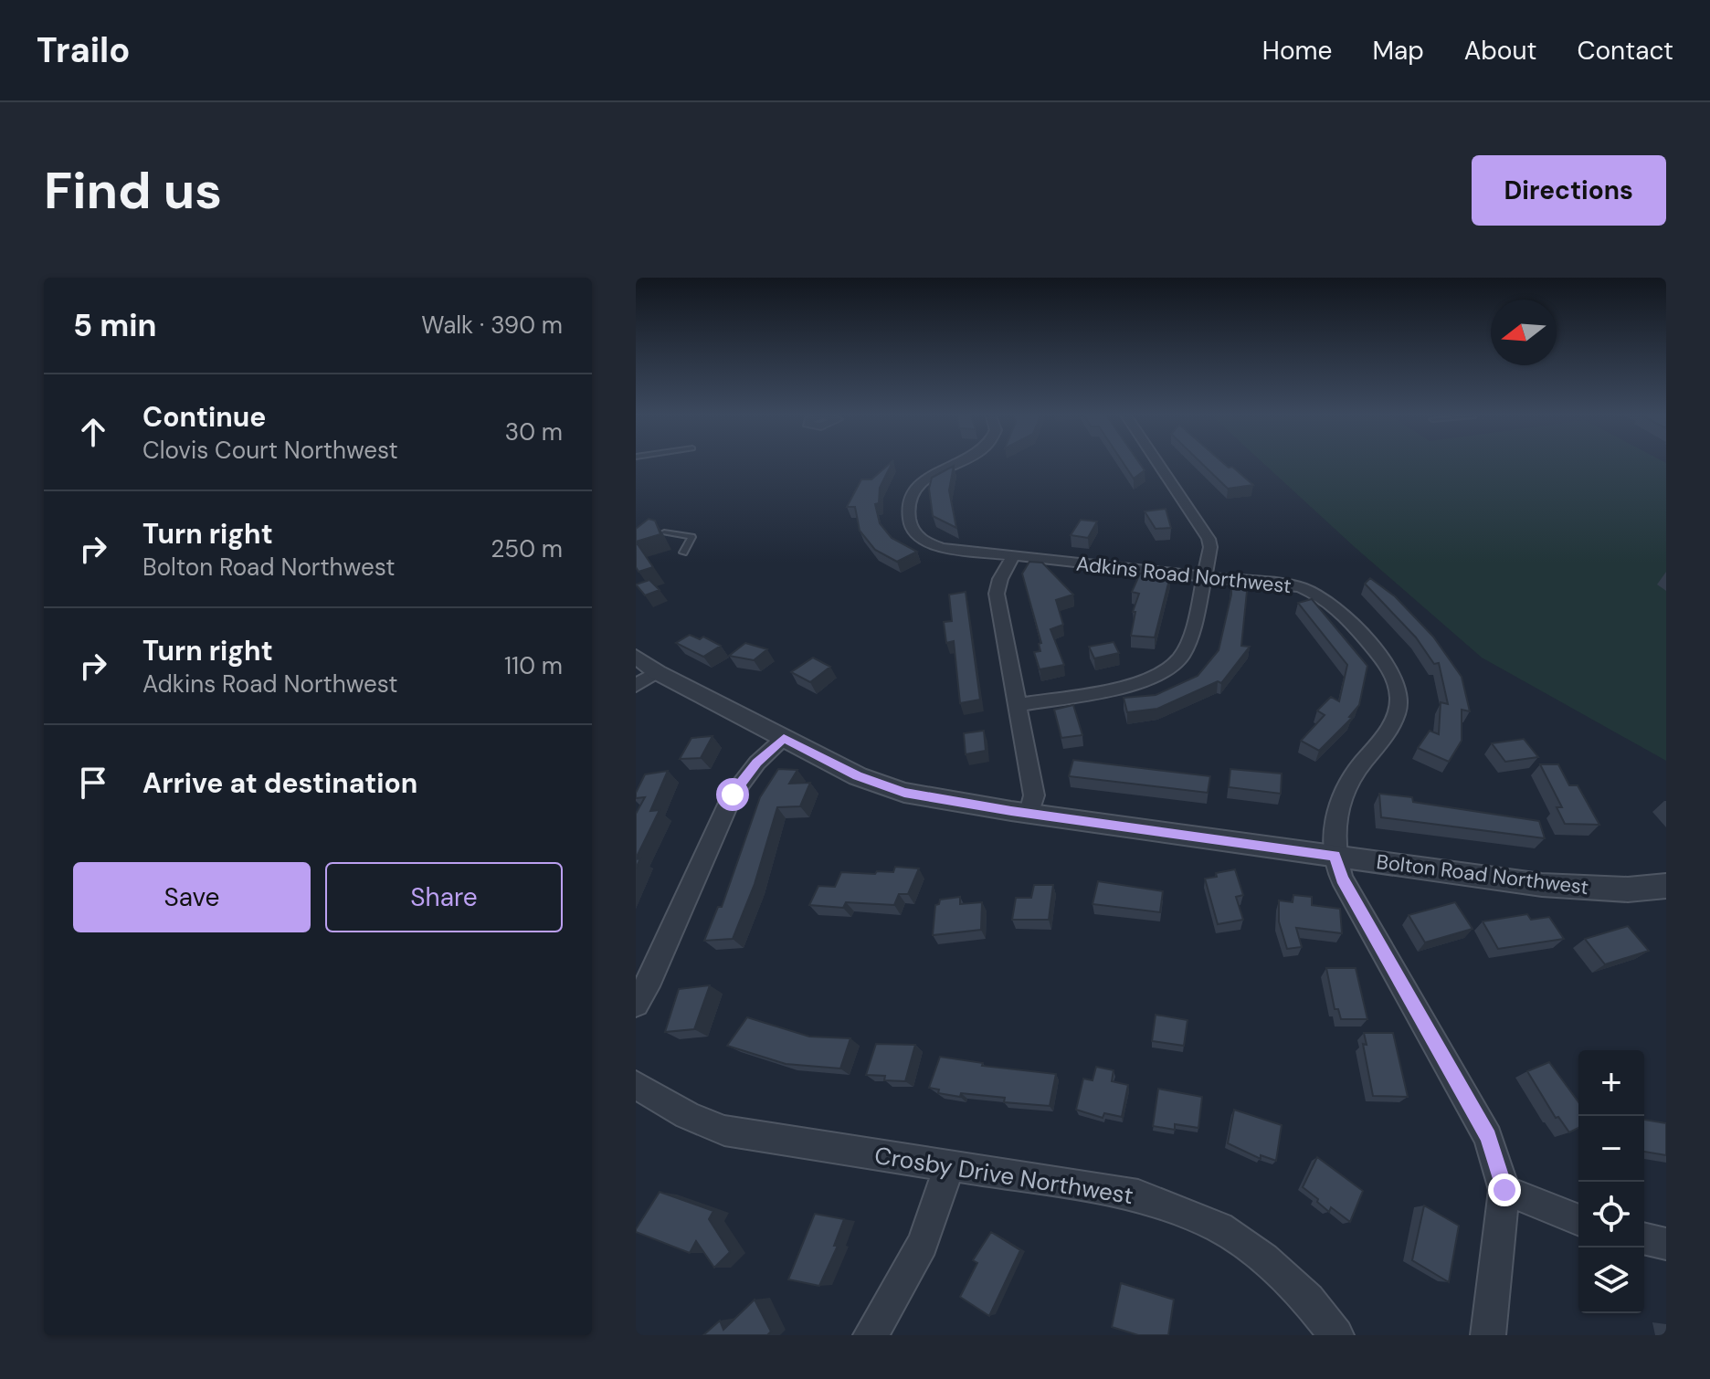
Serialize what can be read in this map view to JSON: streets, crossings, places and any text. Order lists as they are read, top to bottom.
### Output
{
  "streets": {
    "street": ["Adkins Road Northwest", "Bolton Road Northwest", "Crosby Drive Northwest"]
  },
  "crossings": [
    ["Adkins Road Northwest", "Bolton Road Northwest"]
  ],
  "north": "left",
  "page": {
    "header": "Trailo",
    "nav": [
      "Home",
      "Map",
      "About",
      "Contact"
    ],
    "buttons": [
      "Directions",
      ["Save", "Share"]
    ],
    "title": "Find us",
    "heading": ["5 min", "Walk · 390 m"],
    "list": [
      ["Continue", "Clovis Court Northwest", "30 m"],
      ["Turn right", "Bolton Road Northwest", "250 m"],
      ["Turn right", "Adkins Road Northwest", "110 m"],
      "Arrive at destination"
    ],
    "map_buttons": ["+", "−"]
  }
}
